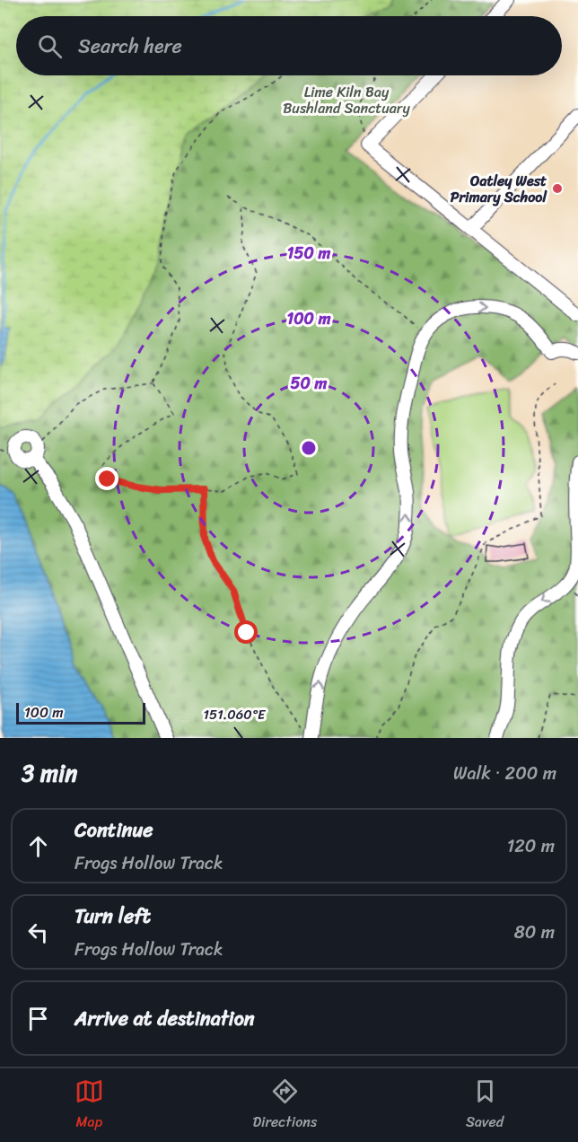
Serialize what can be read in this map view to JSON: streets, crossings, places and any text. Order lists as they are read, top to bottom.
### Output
{
  "parks": ["Lime Kiln Bay Bushland Sanctuary"],
  "places": ["Oatley West Primary School"],
  "scale_bar": "100 m",
  "page": {
    "search": "Search here",
    "scale": "100 m",
    "heading": ["3 min", "Walk · 200 m"],
    "list": [
      ["Continue", "Frogs Hollow Track", "120 m"],
      ["Turn left", "Frogs Hollow Track", "80 m"],
      "Arrive at destination"
    ],
    "nav": ["Map", "Directions", "Saved"]
  },
  "coordinates": ["151.060°E"],
  "rings": ["150 m", "100 m", "50 m"]
}
